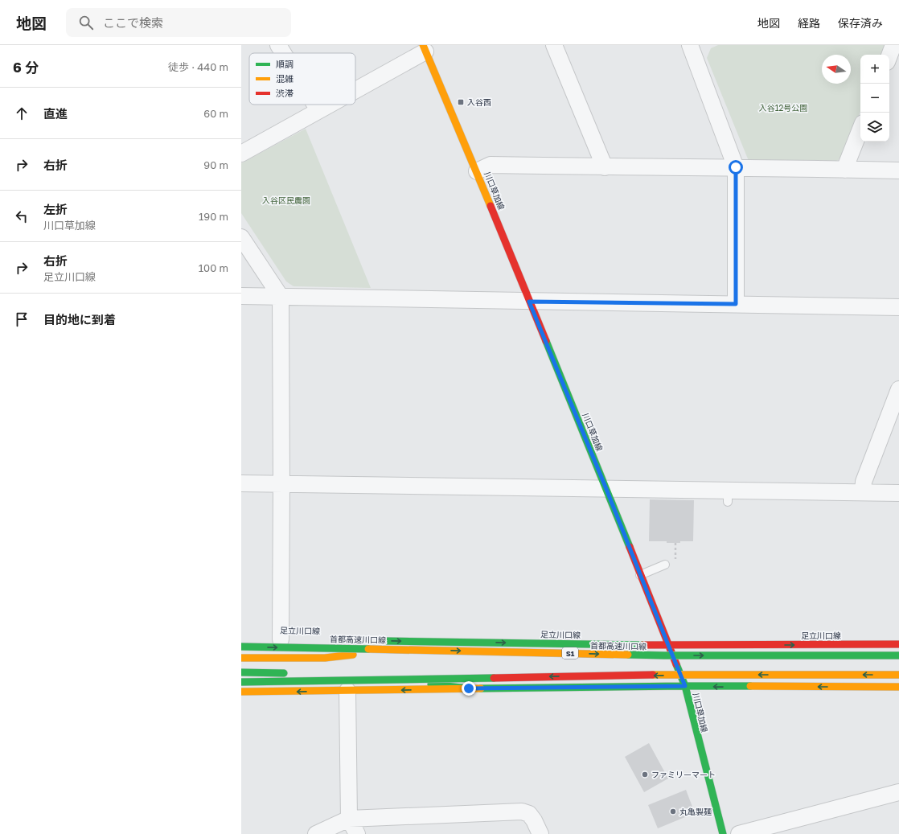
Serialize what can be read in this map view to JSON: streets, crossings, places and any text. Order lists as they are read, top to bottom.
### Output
{
  "streets": {
    "main road": [
      "川口草加線",
      "足立川口線",
      "首都高速川口線",
      "S1"
    ]
  },
  "crossings": [
    ["川口草加線", "足立川口線"]
  ],
  "parks": ["入谷12号公園", "入谷区民農園"],
  "places": {
    "transit": ["入谷西"],
    "other": ["ファミリーマート", "丸亀製麺"]
  },
  "legend": ["順調", "混雑", "渋滞"],
  "north": "left",
  "page": {
    "header": "地図",
    "search": "ここで検索",
    "nav": ["地図", "経路", "保存済み"],
    "heading": ["6 分", "徒歩 · 440 m"],
    "map_buttons": ["+", "−"],
    "list": [
      ["直進", "60 m"],
      ["右折", "90 m"],
      ["左折", "川口草加線", "190 m"],
      ["右折", "足立川口線", "100 m"],
      "目的地に到着"
    ]
  }
}
